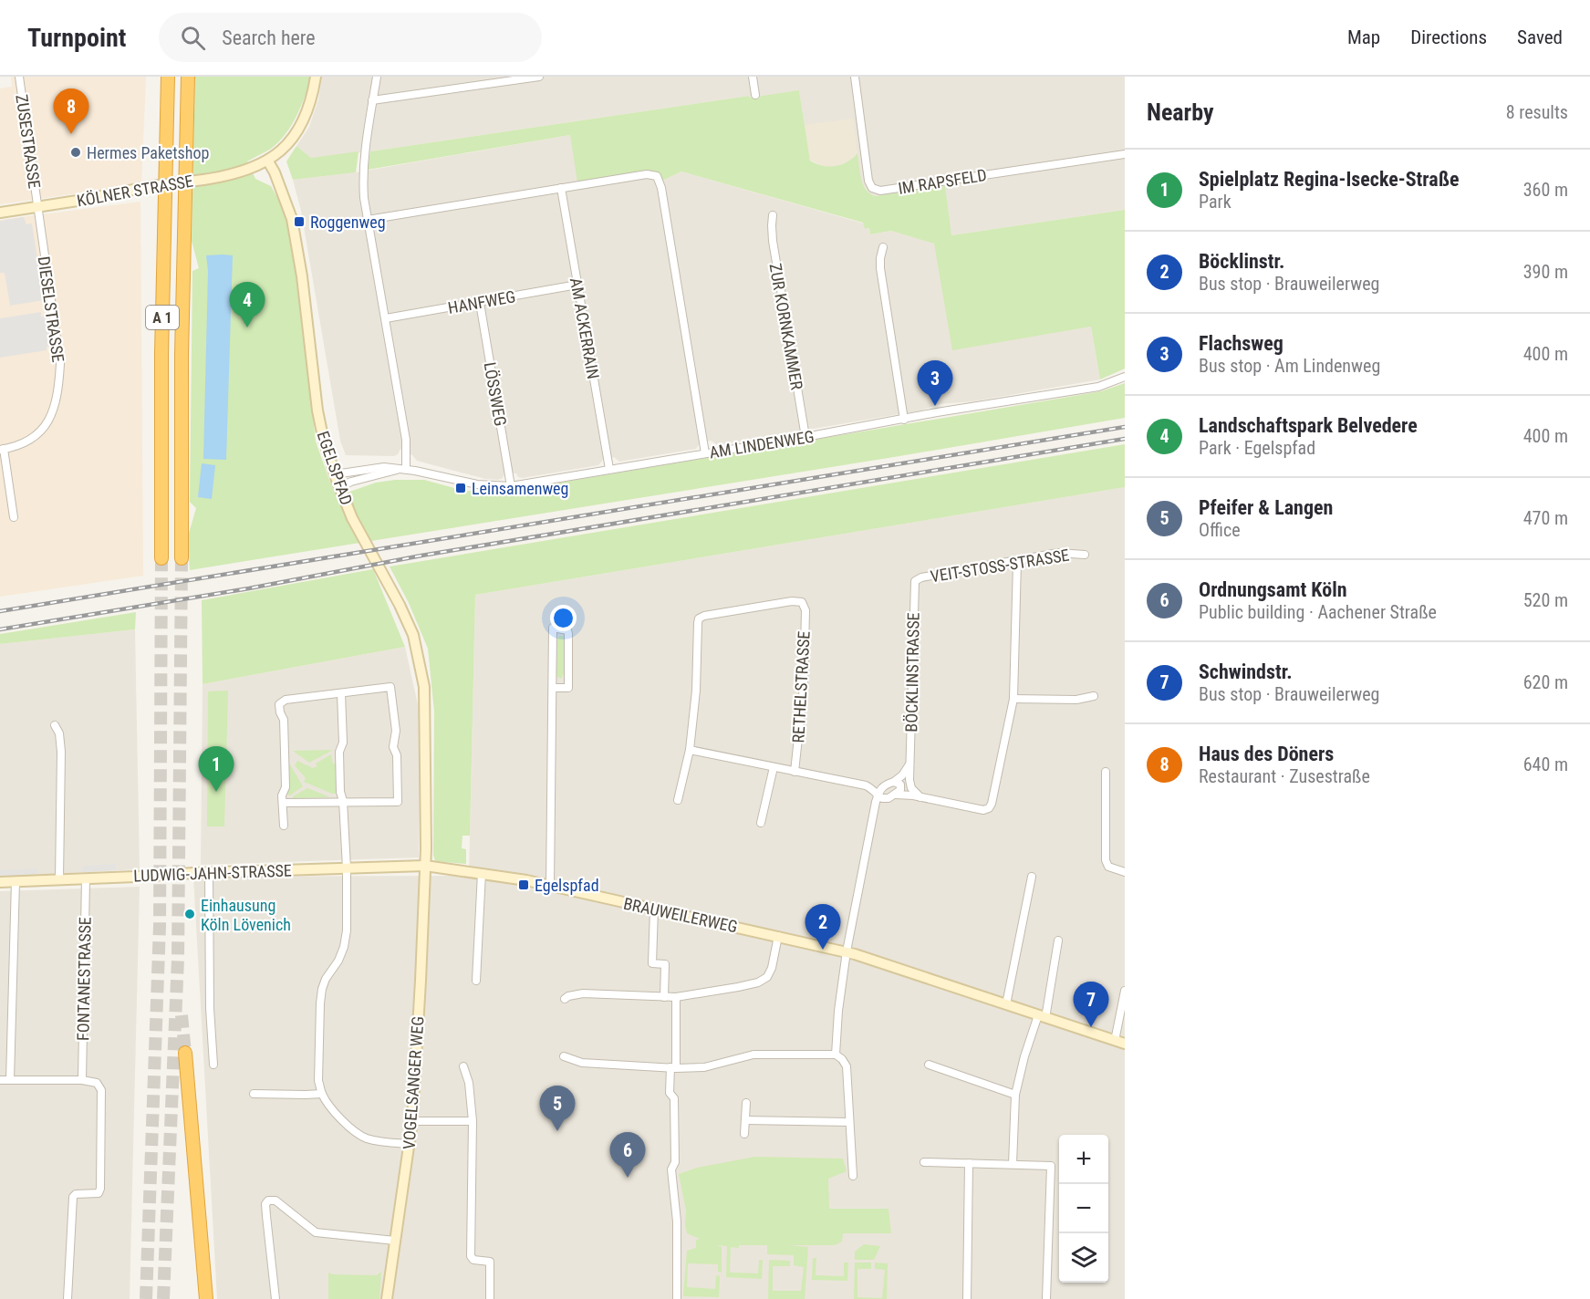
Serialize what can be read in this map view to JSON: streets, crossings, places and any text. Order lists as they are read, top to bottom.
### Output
{
  "streets": {
    "highway": ["A 1"],
    "street": [
      "ZUSESTRASSE",
      "IM RAPSFELD",
      "KÖLNER STRASSE",
      "HANFWEG",
      "DIESELSTRASSE",
      "ZUR KORNKAMMER",
      "AM ACKERRAIN",
      "LÖSSWEG",
      "AM LINDENWEG",
      "EGELSPFAD",
      "VEIT-STOSS-STRASSE",
      "BÖCKLINSTRASSE",
      "RETHELSTRASSE",
      "LUDWIG-JAHN-STRASSE",
      "BRAUWEILERWEG",
      "FONTANESTRASSE",
      "VOGELSANGER WEG"
    ]
  },
  "crossings": [
    ["ZUSESTRASSE", "KÖLNER STRASSE"],
    ["ZUSESTRASSE", "DIESELSTRASSE"],
    ["KÖLNER STRASSE", "DIESELSTRASSE"],
    ["KÖLNER STRASSE", "EGELSPFAD"],
    ["HANFWEG", "AM ACKERRAIN"],
    ["HANFWEG", "LÖSSWEG"],
    ["ZUR KORNKAMMER", "AM LINDENWEG"],
    ["AM ACKERRAIN", "AM LINDENWEG"],
    ["LÖSSWEG", "AM LINDENWEG"],
    ["AM LINDENWEG", "EGELSPFAD"],
    ["EGELSPFAD", "LUDWIG-JAHN-STRASSE"],
    ["EGELSPFAD", "BRAUWEILERWEG"],
    ["EGELSPFAD", "VOGELSANGER WEG"],
    ["VEIT-STOSS-STRASSE", "BÖCKLINSTRASSE"],
    ["LUDWIG-JAHN-STRASSE", "BRAUWEILERWEG"],
    ["LUDWIG-JAHN-STRASSE", "FONTANESTRASSE"],
    ["LUDWIG-JAHN-STRASSE", "VOGELSANGER WEG"],
    ["BRAUWEILERWEG", "VOGELSANGER WEG"]
  ],
  "places": {
    "other": ["Hermes Paketshop", "Einhausung Köln Lövenich"],
    "transit": ["Roggenweg", "Leinsamenweg", "Egelspfad"]
  },
  "page": {
    "header": "Turnpoint",
    "search": "Search here",
    "nav": ["Map", "Directions", "Saved"],
    "heading": ["Nearby", "8 results"],
    "pins": [
      "8",
      "4",
      "3",
      "1",
      "2",
      "7",
      "5",
      "6"
    ],
    "list": [
      {
        "mark": "1",
        "name": "Spielplatz Regina-Isecke-Straße",
        "note": "Park",
        "value": "360 m"
      },
      {
        "mark": "2",
        "name": "Böcklinstr.",
        "note": "Bus stop · Brauweilerweg",
        "value": "390 m"
      },
      {
        "mark": "3",
        "name": "Flachsweg",
        "note": "Bus stop · Am Lindenweg",
        "value": "400 m"
      },
      {
        "mark": "4",
        "name": "Landschaftspark Belvedere",
        "note": "Park · Egelspfad",
        "value": "400 m"
      },
      {
        "mark": "5",
        "name": "Pfeifer & Langen",
        "note": "Office",
        "value": "470 m"
      },
      {
        "mark": "6",
        "name": "Ordnungsamt Köln",
        "note": "Public building · Aachener Straße",
        "value": "520 m"
      },
      {
        "mark": "7",
        "name": "Schwindstr.",
        "note": "Bus stop · Brauweilerweg",
        "value": "620 m"
      },
      {
        "mark": "8",
        "name": "Haus des Döners",
        "note": "Restaurant · Zusestraße",
        "value": "640 m"
      }
    ],
    "map_buttons": ["+", "−"]
  }
}
